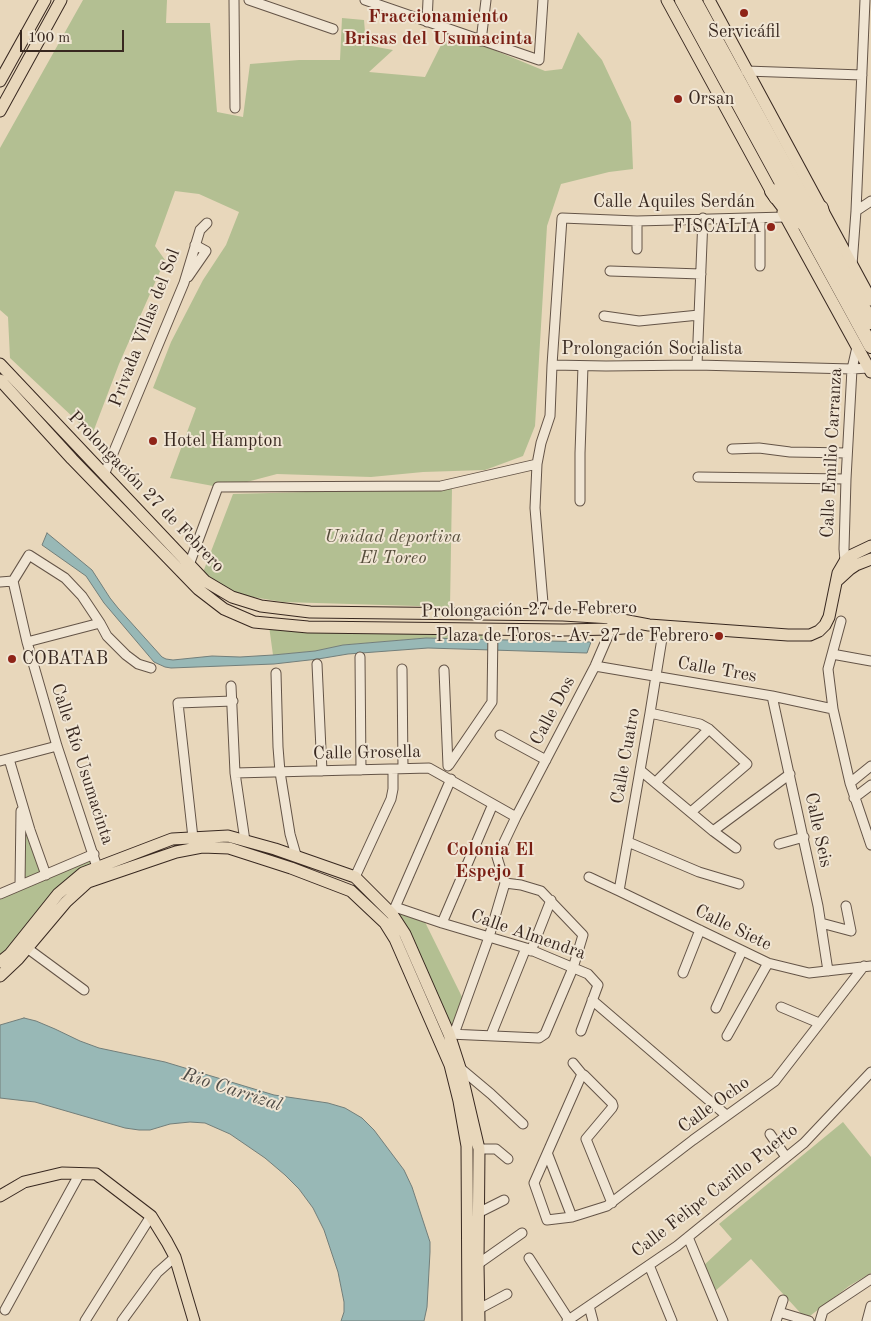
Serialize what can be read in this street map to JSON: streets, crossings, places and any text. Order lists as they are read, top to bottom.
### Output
{
  "streets": {
    "main road": ["Prolongación 27 de Febrero"],
    "street": [
      "Calle Aquiles Serdán",
      "Privada Villas del Sol",
      "Prolongación Socialista",
      "Calle Emilio Carranza",
      "Calle Tres",
      "Calle Dos",
      "Calle Grosella",
      "Calle Cuatro",
      "Calle Río Usumacinta",
      "Calle Seis",
      "Calle Siete",
      "Calle Almendra",
      "Calle Ocho",
      "Calle Felipe Carillo Puerto"
    ]
  },
  "crossings": [
    ["Calle Aquiles Serdán", "Prolongación Socialista"],
    ["Privada Villas del Sol", "Prolongación 27 de Febrero"],
    ["Prolongación Socialista", "Calle Emilio Carranza"],
    ["Calle Emilio Carranza", "Prolongación 27 de Febrero"],
    ["Prolongación 27 de Febrero", "Calle Dos"],
    ["Prolongación 27 de Febrero", "Calle Cuatro"],
    ["Calle Tres", "Calle Dos"],
    ["Calle Tres", "Calle Cuatro"],
    ["Calle Tres", "Calle Seis"],
    ["Calle Dos", "Calle Grosella"],
    ["Calle Cuatro", "Calle Siete"],
    ["Calle Seis", "Calle Siete"],
    ["Calle Siete", "Calle Ocho"]
  ],
  "districts": ["Fraccionamiento Brisas del Usumacinta", "Colonia El Espejo I"],
  "water": ["Rio Carrizal"],
  "parks": ["Unidad deportiva El Toreo"],
  "places": [
    "Servicáfil",
    "Orsan",
    "FISCALIA",
    "Hotel Hampton",
    "Plaza de Toros - Av. 27 de Febrero",
    "COBATAB"
  ],
  "scale_bar": "100 m"
}
